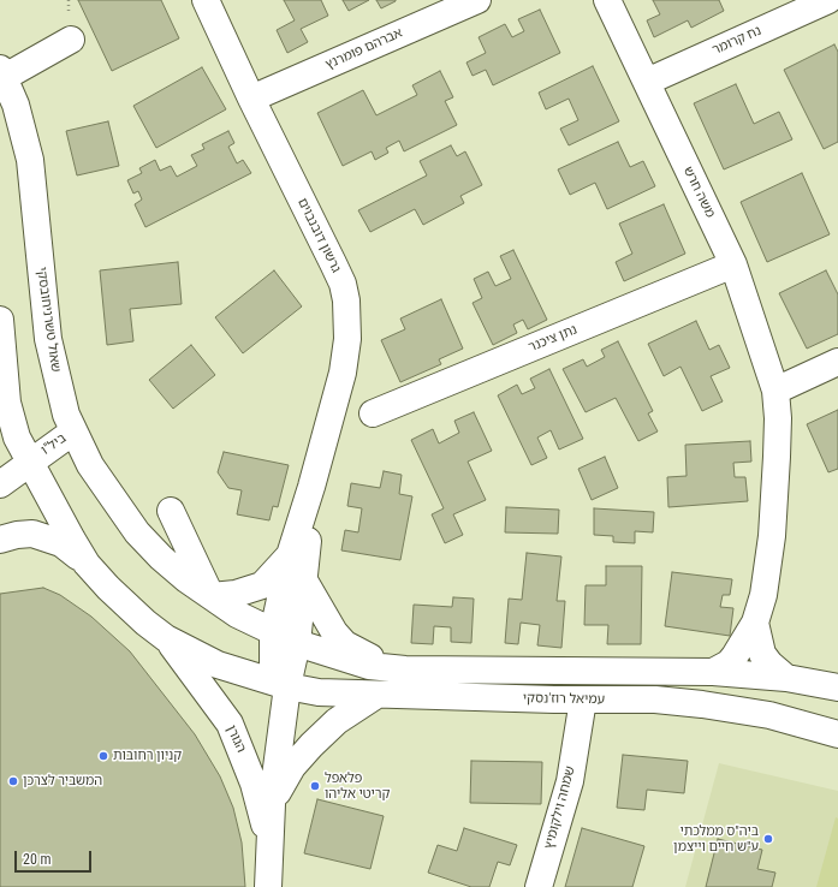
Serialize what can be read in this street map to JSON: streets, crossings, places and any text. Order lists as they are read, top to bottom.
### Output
{
  "streets": {
    "street": [
      "נח קרומר",
      "אברהם פומרנץ",
      "משה חרש",
      "גרשון דובנבוים",
      "שאול טשרניחובסקי",
      "נתן ציכנר",
      "ביל\"ו",
      "עמיאל רוז'נסקי",
      "הגורן",
      "שמחה וילקומיץ"
    ]
  },
  "crossings": [
    ["נח קרומר", "משה חרש"],
    ["אברהם פומרנץ", "גרשון דובנבוים"],
    ["משה חרש", "נתן ציכנר"],
    ["גרשון דובנבוים", "שאול טשרניחובסקי"],
    ["גרשון דובנבוים", "עמיאל רוז'נסקי"],
    ["גרשון דובנבוים", "הגורן"],
    ["שאול טשרניחובסקי", "ביל\"ו"],
    ["שאול טשרניחובסקי", "הגורן"],
    ["עמיאל רוז'נסקי", "הגורן"],
    ["עמיאל רוז'נסקי", "שמחה וילקומיץ"]
  ],
  "places": [
    "קניון רחובות",
    "המשביר לצרכן",
    "פלאפל קריטי אליהו",
    "ביה\"ס ממלכתי ע\"ש חיים וייצמן"
  ],
  "scale_bar": "20 m"
}
